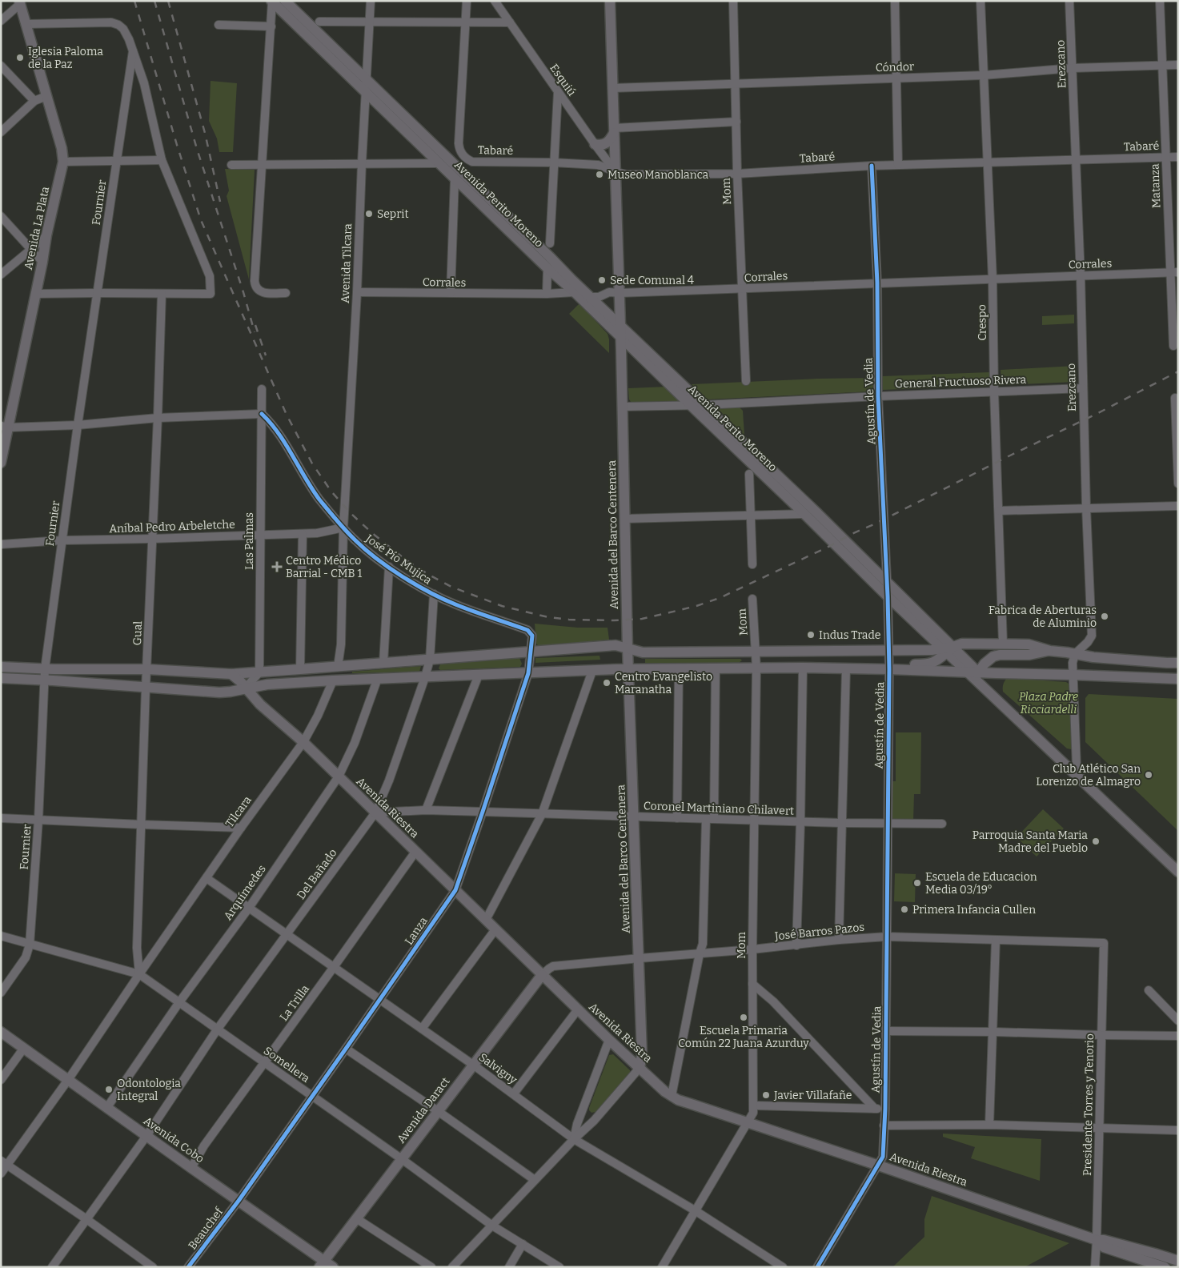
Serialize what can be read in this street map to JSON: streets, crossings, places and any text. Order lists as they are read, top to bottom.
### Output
{
  "streets": {
    "main road": [
      "Avenida Perito Moreno",
      "Avenida La Plata",
      "Avenida del Barco Centenera",
      "Avenida Riestra",
      "Tilcara",
      "Avenida Daract",
      "Avenida Cobo"
    ],
    "street": [
      "Erezcano",
      "Cóndor",
      "Esquiú",
      "Tabaré",
      "Matanza",
      "Mom",
      "Fournier",
      "Avenida Tilcara",
      "Corrales",
      "Crespo",
      "General Fructuoso Rivera",
      "Agustín de Vedia",
      "Aníbal Pedro Arbeletche",
      "Las Palmas",
      "José Pío Mujica",
      "Gual",
      "Coronel Martiniano Chilavert",
      "Del Bañado",
      "Arquímedes",
      "Lanza",
      "José Barros Pazos",
      "La Trilla",
      "Somellera",
      "Salvigny",
      "Presidente Torres y Tenorio",
      "Beauchef"
    ]
  },
  "crossings": [
    ["Erezcano", "Cóndor"],
    ["Erezcano", "Tabaré"],
    ["Erezcano", "Corrales"],
    ["Erezcano", "General Fructuoso Rivera"],
    ["Cóndor", "Matanza"],
    ["Cóndor", "Mom"],
    ["Cóndor", "Crespo"],
    ["Cóndor", "Avenida del Barco Centenera"],
    ["Esquiú", "Tabaré"],
    ["Esquiú", "Avenida del Barco Centenera"],
    ["Tabaré", "Matanza"],
    ["Tabaré", "Mom"],
    ["Tabaré", "Crespo"],
    ["Tabaré", "Agustín de Vedia"],
    ["Tabaré", "Avenida del Barco Centenera"],
    ["Matanza", "Corrales"],
    ["Mom", "Corrales"],
    ["Mom", "Avenida Riestra"],
    ["Mom", "Coronel Martiniano Chilavert"],
    ["Mom", "José Barros Pazos"],
    ["Mom", "Salvigny"],
    ["Fournier", "Aníbal Pedro Arbeletche"],
    ["Fournier", "Somellera"],
    ["Avenida Perito Moreno", "Avenida Tilcara"],
    ["Avenida Perito Moreno", "Corrales"],
    ["Avenida Perito Moreno", "General Fructuoso Rivera"],
    ["Avenida Perito Moreno", "Agustín de Vedia"],
    ["Avenida Perito Moreno", "Avenida del Barco Centenera"],
    ["Avenida Tilcara", "Corrales"],
    ["Avenida Tilcara", "Aníbal Pedro Arbeletche"],
    ["Avenida Tilcara", "José Pío Mujica"],
    ["Avenida Tilcara", "Tilcara"],
    ["Corrales", "Crespo"],
    ["Corrales", "Agustín de Vedia"],
    ["Corrales", "Avenida del Barco Centenera"],
    ["Crespo", "General Fructuoso Rivera"],
    ["General Fructuoso Rivera", "Agustín de Vedia"],
    ["General Fructuoso Rivera", "Avenida del Barco Centenera"],
    ["Agustín de Vedia", "Avenida Riestra"],
    ["Agustín de Vedia", "Coronel Martiniano Chilavert"],
    ["Agustín de Vedia", "José Barros Pazos"],
    ["Aníbal Pedro Arbeletche", "Las Palmas"],
    ["Aníbal Pedro Arbeletche", "José Pío Mujica"],
    ["Aníbal Pedro Arbeletche", "Gual"],
    ["Aníbal Pedro Arbeletche", "Tilcara"],
    ["Avenida del Barco Centenera", "Avenida Riestra"],
    ["Avenida del Barco Centenera", "Coronel Martiniano Chilavert"],
    ["Avenida del Barco Centenera", "José Barros Pazos"],
    ["Las Palmas", "José Pío Mujica"],
    ["José Pío Mujica", "Tilcara"],
    ["José Pío Mujica", "Del Bañado"],
    ["José Pío Mujica", "Lanza"],
    ["Gual", "Tilcara"],
    ["Gual", "Somellera"],
    ["Avenida Riestra", "Coronel Martiniano Chilavert"],
    ["Avenida Riestra", "Tilcara"],
    ["Avenida Riestra", "Del Bañado"],
    ["Avenida Riestra", "Arquímedes"],
    ["Avenida Riestra", "Lanza"],
    ["Avenida Riestra", "José Barros Pazos"],
    ["Avenida Riestra", "La Trilla"],
    ["Avenida Riestra", "Presidente Torres y Tenorio"],
    ["Avenida Riestra", "Avenida Daract"],
    ["Coronel Martiniano Chilavert", "Del Bañado"],
    ["Coronel Martiniano Chilavert", "Lanza"],
    ["Tilcara", "Somellera"],
    ["Tilcara", "Salvigny"],
    ["Tilcara", "Avenida Cobo"],
    ["Del Bañado", "Somellera"],
    ["Del Bañado", "Salvigny"],
    ["Del Bañado", "Avenida Cobo"],
    ["Arquímedes", "Somellera"],
    ["Arquímedes", "Salvigny"],
    ["Arquímedes", "Avenida Cobo"],
    ["Lanza", "Somellera"],
    ["Lanza", "Salvigny"],
    ["Lanza", "Avenida Cobo"],
    ["Lanza", "Beauchef"],
    ["José Barros Pazos", "Presidente Torres y Tenorio"],
    ["José Barros Pazos", "Avenida Daract"],
    ["La Trilla", "Somellera"],
    ["La Trilla", "Salvigny"],
    ["La Trilla", "Avenida Cobo"],
    ["Somellera", "Avenida Daract"],
    ["Salvigny", "Avenida Daract"],
    ["Avenida Daract", "Avenida Cobo"],
    ["Avenida Cobo", "Beauchef"]
  ],
  "parks": ["Plaza Padre Ricciardelli"],
  "places": {
    "other": [
      "Iglesia Paloma de la Paz",
      "Museo Manoblanca",
      "Seprit",
      "Sede Comunal 4",
      "Fabrica de Aberturas de Aluminio",
      "Indus Trade",
      "Centro Evangelisto Maranatha",
      "Club Atlético San Lorenzo de Almagro",
      "Parroquia Santa Maria Madre del Pueblo",
      "Escuela de Educacion Media 03/19°",
      "Primera Infancia Cullen",
      "Escuela Primaria Común 22 Juana Azurduy",
      "Odontologia Integral",
      "Javier Villafañe"
    ],
    "health": ["Centro Médico Barrial - CMB 1"]
  }
}
